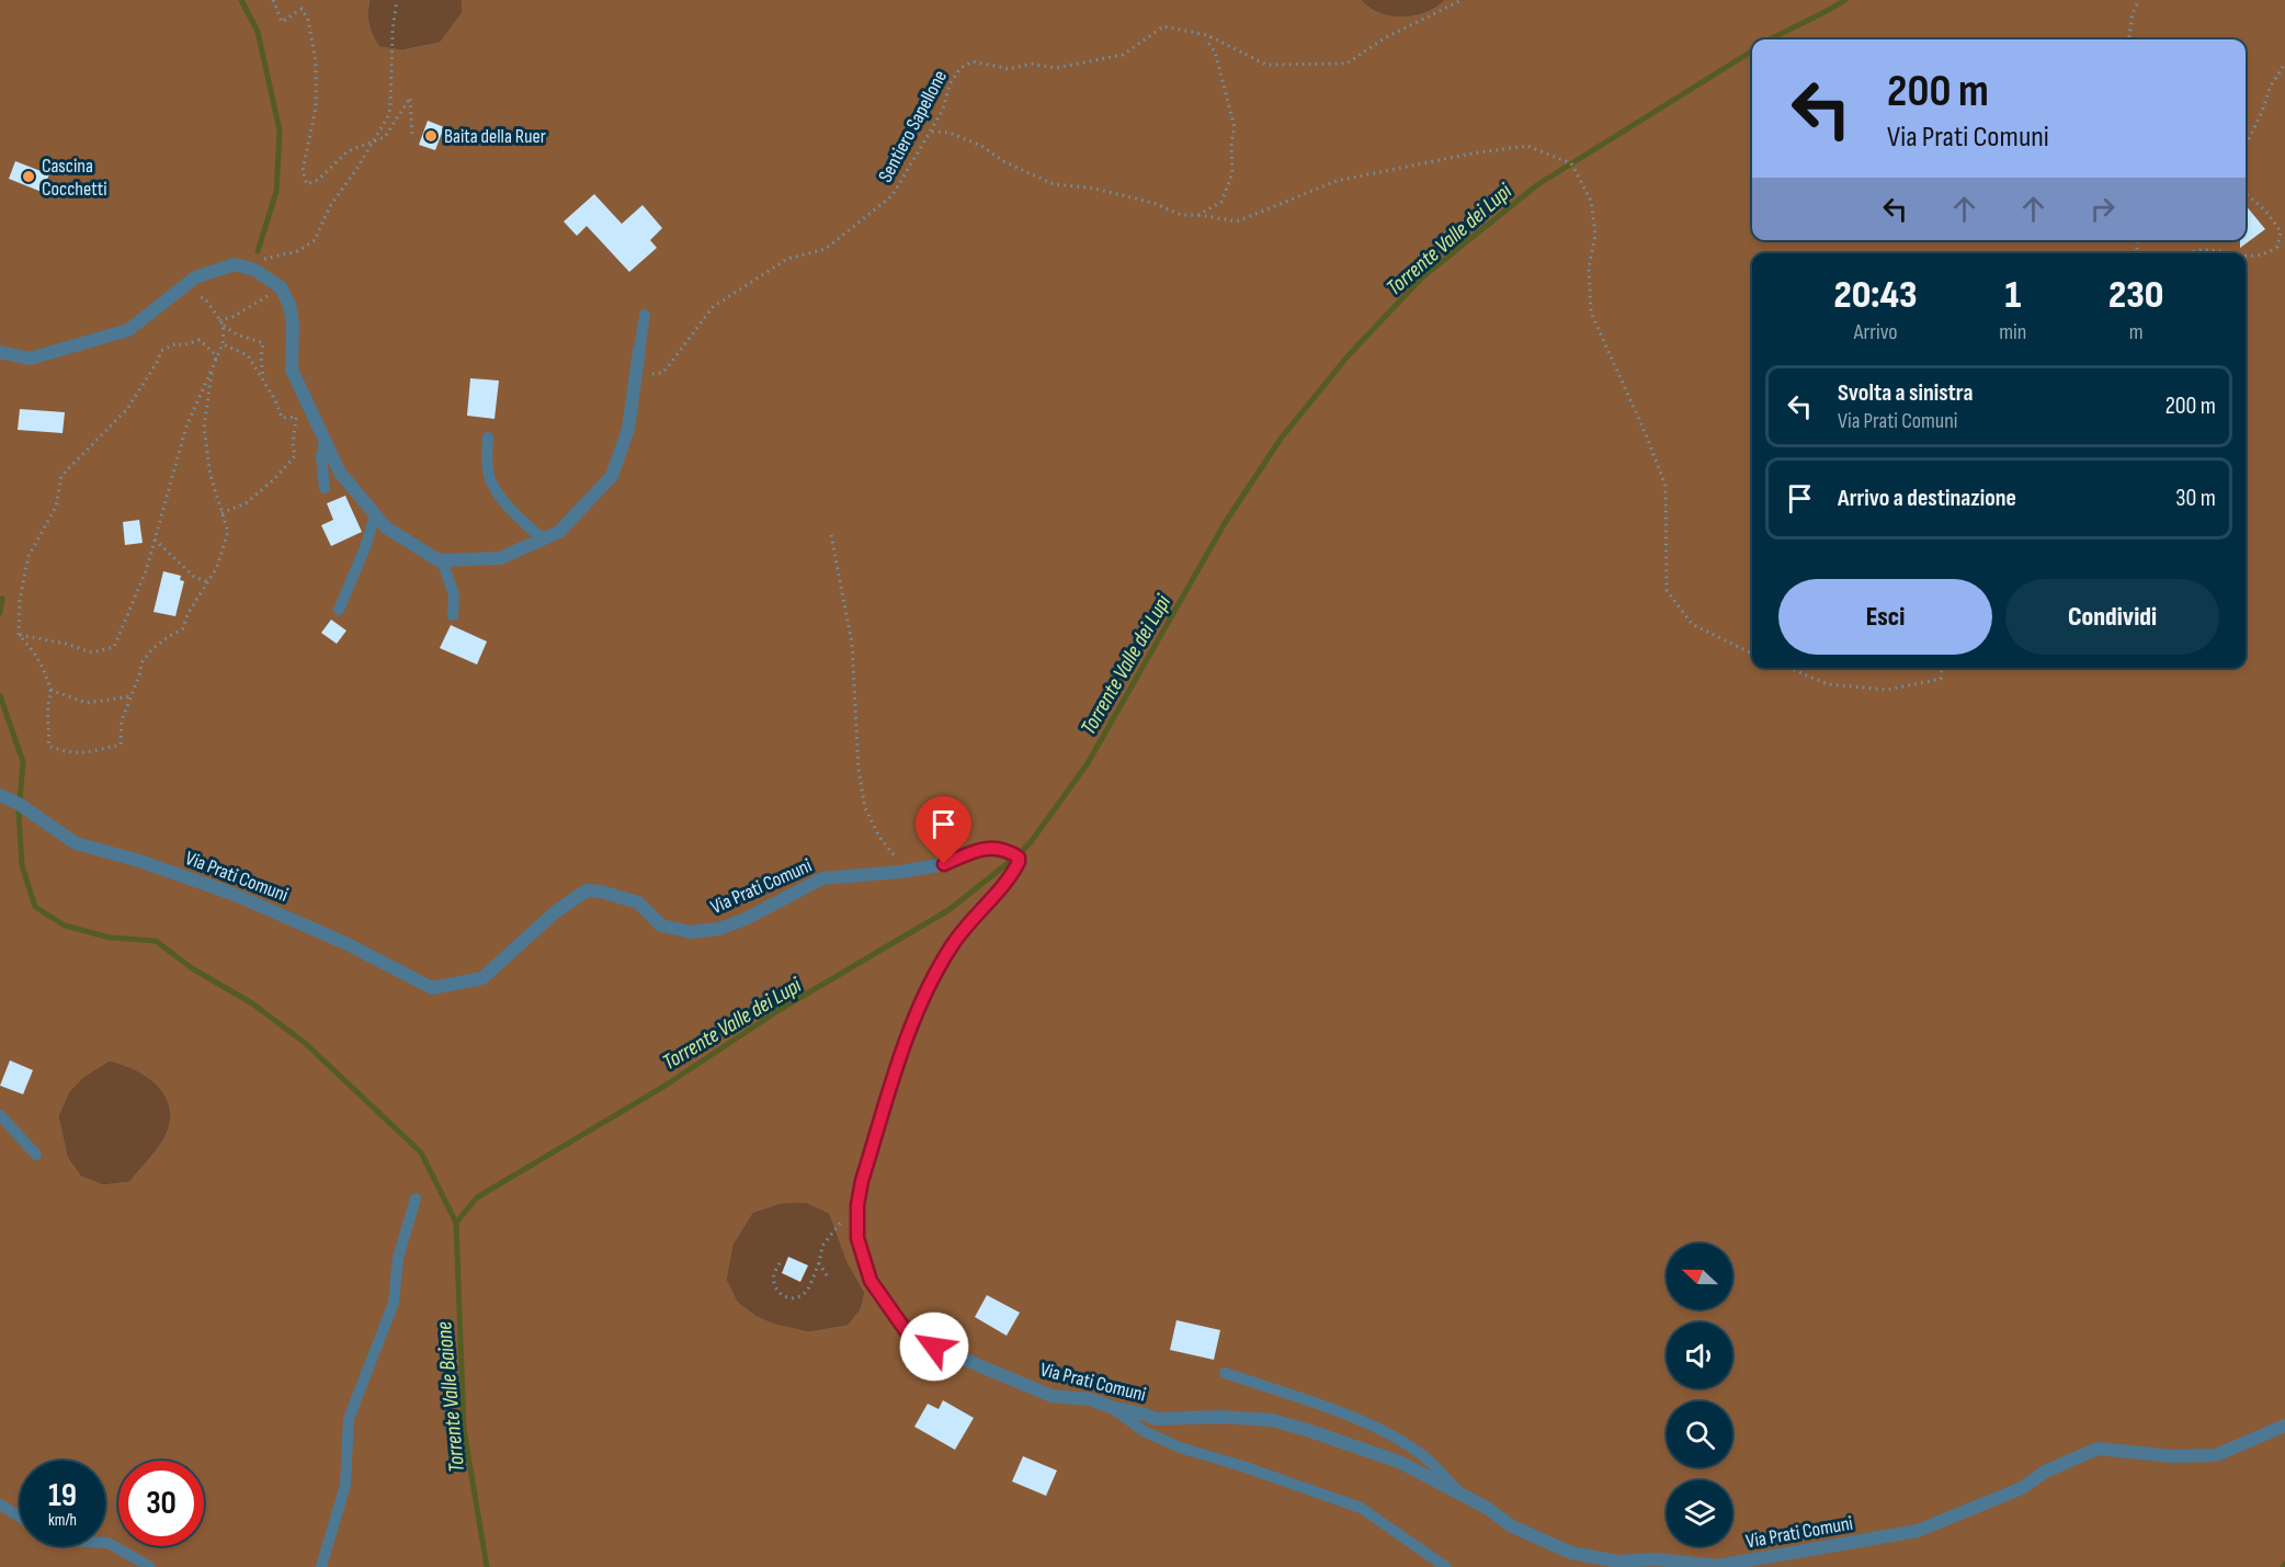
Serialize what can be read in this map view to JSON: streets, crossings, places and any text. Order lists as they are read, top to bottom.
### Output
{
  "streets": {
    "street": ["Via Prati Comuni"],
    "path": ["Sentiero Sapellone"]
  },
  "water": ["Torrente Valle dei Lupi", "Torrente Valle Baione"],
  "places": ["Baita della Ruer", "Cascina Cocchetti"],
  "north": "left",
  "page": {
    "turn": ["200 m", "Via Prati Comuni"],
    "eta": [
      "20:43",
      "Arrivo",
      "1",
      "min",
      "230",
      "m"
    ],
    "list": [
      {
        "name": "Svolta a sinistra",
        "note": "Via Prati Comuni",
        "value": "200 m"
      },
      {
        "name": "Arrivo a destinazione",
        "value": "30 m"
      }
    ],
    "buttons": ["Esci", "Condividi"],
    "speed": "19 km/h",
    "limit": "30"
  }
}
